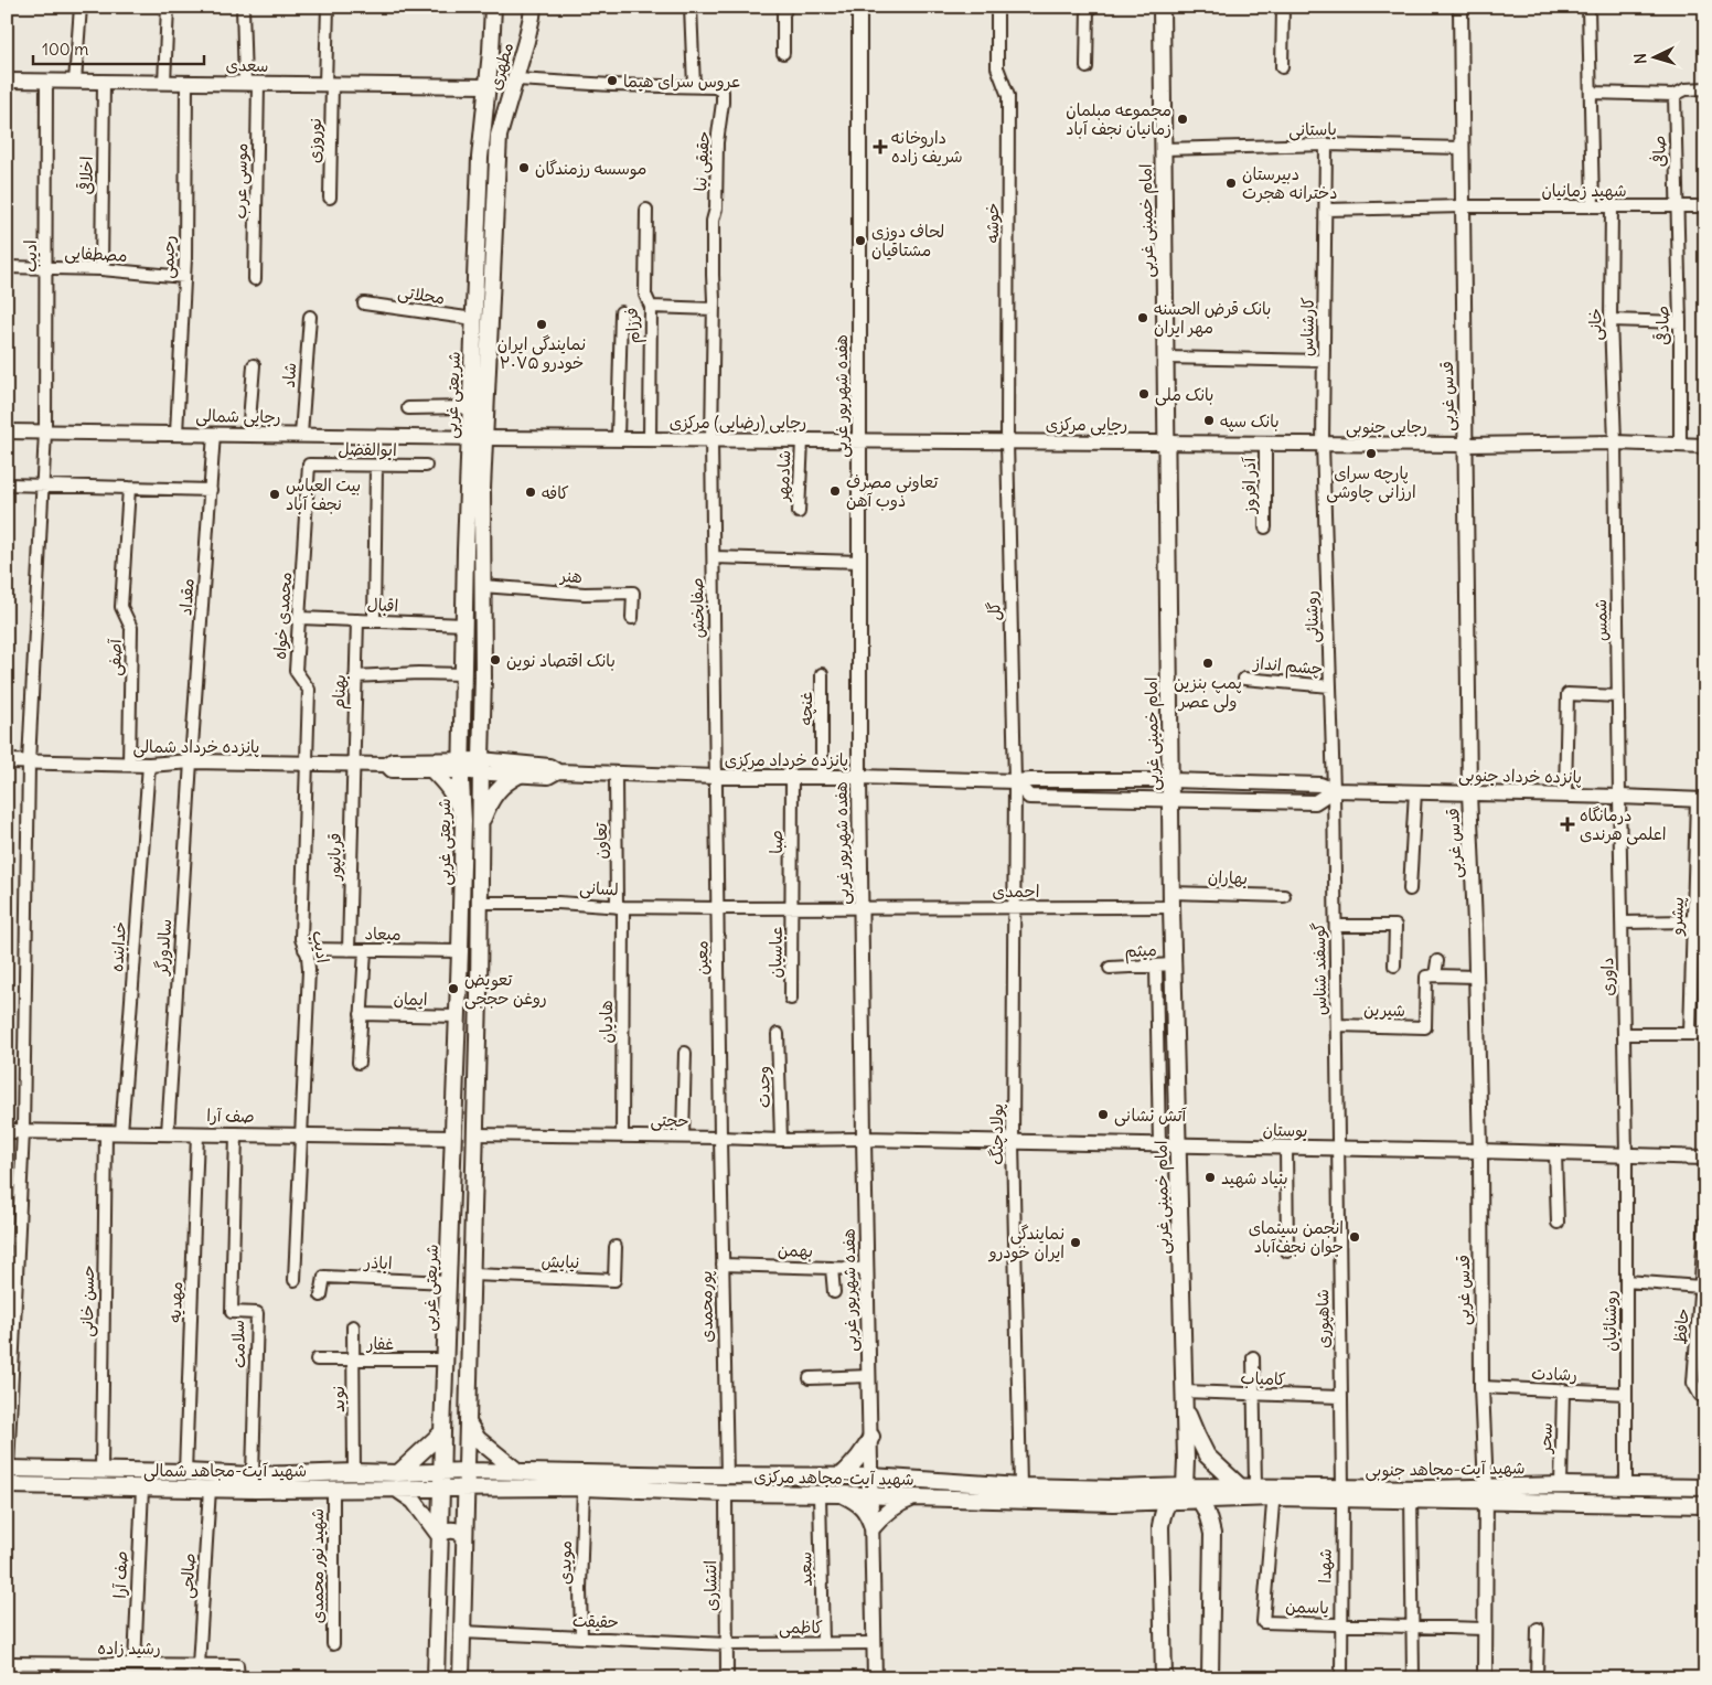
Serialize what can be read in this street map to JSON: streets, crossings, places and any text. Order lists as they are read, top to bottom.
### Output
{
  "streets": {
    "main road": [
      "مطهری",
      "امام خمینی غربی",
      "شریعتی غربی",
      "شهید آیت-مجاهد جنوبی",
      "شهید آیت-مجاهد شمالی",
      "شهید آیت-مجاهد مرکزی"
    ],
    "street": [
      "سعدی",
      "باستانی",
      "نوروزی",
      "صافی",
      "حقیقی نیا",
      "اخلاقی",
      "موسی عرب",
      "شهید زمانیان",
      "خوشه",
      "مصطفایی",
      "ادیب",
      "رحیمی",
      "محلاتی",
      "خانی",
      "فرزام",
      "صادقی",
      "کارشناس",
      "شاد",
      "هفده شهریور غربی",
      "قدس غربی",
      "رجایی شمالی",
      "رجایی (رضایی) مرکزی",
      "رجایی مرکزی",
      "رجایی جنوبی",
      "ابوالفضل",
      "شادمهر",
      "آذر افروز",
      "هنر",
      "مقداد",
      "اقبال",
      "صفابخش",
      "گل",
      "محمدی خواه",
      "روشنائی",
      "شمس",
      "آصفی",
      "چشم انداز",
      "بهنام",
      "غنچه",
      "پانزده خرداد شمالی",
      "پانزده خرداد مرکزی",
      "پانزده خرداد جنوبی",
      "تعاون",
      "صبا",
      "قربانپور",
      "بهاران",
      "لسانی",
      "احمدی",
      "پیشرو",
      "میعاد",
      "خدابنده",
      "سالدورگر",
      "میثم",
      "عباسیان",
      "معین",
      "گوسفند شناس",
      "داوری",
      "ایمان",
      "شیرین",
      "هادیان",
      "وحدت",
      "صف آرا",
      "حجتی",
      "بوستان",
      "پولادچنگ",
      "بهمن",
      "نیایش",
      "اباذر",
      "حسن خانی",
      "مهدیه",
      "پورمحمدی",
      "شاهپوری",
      "روشنائیان",
      "حافظ",
      "غفار",
      "سلامت",
      "رشادت",
      "کامیاب",
      "نوید",
      "سحر",
      "مویدی",
      "شهید نور محمدی",
      "شهدا",
      "سعید",
      "صالحی",
      "انتشاری",
      "یاسمن",
      "حقیقت",
      "کاظمی",
      "رشید زاده"
    ]
  },
  "crossings": [
    ["سعدی", "نوروزی"],
    ["سعدی", "اخلاقی"],
    ["سعدی", "موسی عرب"],
    ["سعدی", "ادیب"],
    ["سعدی", "رحیمی"],
    ["سعدی", "شریعتی غربی"],
    ["مطهری", "حقیقی نیا"],
    ["مطهری", "شریعتی غربی"],
    ["باستانی", "امام خمینی غربی"],
    ["باستانی", "کارشناس"],
    ["باستانی", "قدس غربی"],
    ["صافی", "شهید زمانیان"],
    ["صافی", "صادقی"],
    ["حقیقی نیا", "رجایی (رضایی) مرکزی"],
    ["حقیقی نیا", "صفابخش"],
    ["اخلاقی", "مصطفایی"],
    ["شهید زمانیان", "خانی"],
    ["شهید زمانیان", "صادقی"],
    ["شهید زمانیان", "قدس غربی"],
    ["امام خمینی غربی", "رجایی مرکزی"],
    ["امام خمینی غربی", "رجایی جنوبی"],
    ["امام خمینی غربی", "پانزده خرداد مرکزی"],
    ["امام خمینی غربی", "پانزده خرداد جنوبی"],
    ["امام خمینی غربی", "بهاران"],
    ["امام خمینی غربی", "احمدی"],
    ["امام خمینی غربی", "میثم"],
    ["امام خمینی غربی", "بوستان"],
    ["امام خمینی غربی", "کامیاب"],
    ["امام خمینی غربی", "شهید آیت-مجاهد جنوبی"],
    ["امام خمینی غربی", "شهید آیت-مجاهد مرکزی"],
    ["خوشه", "رجایی (رضایی) مرکزی"],
    ["خوشه", "رجایی مرکزی"],
    ["خوشه", "گل"],
    ["مصطفایی", "ادیب"],
    ["مصطفایی", "رحیمی"],
    ["ادیب", "رجایی شمالی"],
    ["ادیب", "محمدی خواه"],
    ["ادیب", "پانزده خرداد شمالی"],
    ["ادیب", "میعاد"],
    ["ادیب", "صف آرا"],
    ["ادیب", "شهید آیت-مجاهد شمالی"],
    ["رحیمی", "رجایی شمالی"],
    ["محلاتی", "شریعتی غربی"],
    ["خانی", "رجایی جنوبی"],
    ["خانی", "شمس"],
    ["فرزام", "رجایی (رضایی) مرکزی"],
    ["صادقی", "رجایی جنوبی"],
    ["کارشناس", "رجایی جنوبی"],
    ["کارشناس", "روشنائی"],
    ["شاد", "رجایی شمالی"],
    ["شریعتی غربی", "رجایی شمالی"],
    ["شریعتی غربی", "رجایی (رضایی) مرکزی"],
    ["شریعتی غربی", "هنر"],
    ["شریعتی غربی", "اقبال"],
    ["شریعتی غربی", "پانزده خرداد شمالی"],
    ["شریعتی غربی", "پانزده خرداد مرکزی"],
    ["شریعتی غربی", "لسانی"],
    ["شریعتی غربی", "میعاد"],
    ["شریعتی غربی", "ایمان"],
    ["شریعتی غربی", "صف آرا"],
    ["شریعتی غربی", "حجتی"],
    ["شریعتی غربی", "نیایش"],
    ["شریعتی غربی", "اباذر"],
    ["شریعتی غربی", "غفار"],
    ["شریعتی غربی", "شهید آیت-مجاهد شمالی"],
    ["شریعتی غربی", "شهید آیت-مجاهد مرکزی"],
    ["شریعتی غربی", "حقیقت"],
    ["هفده شهریور غربی", "رجایی (رضایی) مرکزی"],
    ["هفده شهریور غربی", "پانزده خرداد مرکزی"],
    ["هفده شهریور غربی", "احمدی"],
    ["هفده شهریور غربی", "حجتی"],
    ["هفده شهریور غربی", "بوستان"],
    ["هفده شهریور غربی", "بهمن"],
    ["هفده شهریور غربی", "شهید آیت-مجاهد مرکزی"],
    ["هفده شهریور غربی", "کاظمی"],
    ["قدس غربی", "رجایی جنوبی"],
    ["قدس غربی", "پانزده خرداد جنوبی"],
    ["قدس غربی", "بوستان"],
    ["قدس غربی", "رشادت"],
    ["قدس غربی", "شهید آیت-مجاهد جنوبی"],
    ["قدس غربی", "یاسمن"],
    ["رجایی شمالی", "رجایی (رضایی) مرکزی"],
    ["رجایی شمالی", "مقداد"],
    ["رجایی (رضایی) مرکزی", "رجایی مرکزی"],
    ["رجایی (رضایی) مرکزی", "شادمهر"],
    ["رجایی (رضایی) مرکزی", "صفابخش"],
    ["رجایی (رضایی) مرکزی", "گل"],
    ["رجایی مرکزی", "رجایی جنوبی"],
    ["رجایی مرکزی", "گل"],
    ["رجایی جنوبی", "آذر افروز"],
    ["رجایی جنوبی", "روشنائی"],
    ["رجایی جنوبی", "شمس"],
    ["ابوالفضل", "محمدی خواه"],
    ["مقداد", "پانزده خرداد شمالی"],
    ["مقداد", "سالدورگر"],
    ["اقبال", "محمدی خواه"],
    ["اقبال", "بهنام"],
    ["صفابخش", "پانزده خرداد مرکزی"],
    ["صفابخش", "معین"],
    ["گل", "پانزده خرداد مرکزی"],
    ["گل", "پولادچنگ"],
    ["محمدی خواه", "پانزده خرداد شمالی"],
    ["روشنائی", "چشم انداز"],
    ["روشنائی", "پانزده خرداد جنوبی"],
    ["روشنائی", "گوسفند شناس"],
    ["شمس", "پانزده خرداد جنوبی"],
    ["شمس", "داوری"],
    ["آصفی", "پانزده خرداد شمالی"],
    ["بهنام", "پانزده خرداد شمالی"],
    ["بهنام", "قربانپور"],
    ["غنچه", "پانزده خرداد مرکزی"],
    ["پانزده خرداد شمالی", "پانزده خرداد مرکزی"],
    ["پانزده خرداد شمالی", "قربانپور"],
    ["پانزده خرداد شمالی", "خدابنده"],
    ["پانزده خرداد شمالی", "سالدورگر"],
    ["پانزده خرداد مرکزی", "پانزده خرداد جنوبی"],
    ["پانزده خرداد مرکزی", "تعاون"],
    ["پانزده خرداد مرکزی", "صبا"],
    ["پانزده خرداد مرکزی", "معین"],
    ["پانزده خرداد مرکزی", "پولادچنگ"],
    ["پانزده خرداد جنوبی", "پیشرو"],
    ["پانزده خرداد جنوبی", "گوسفند شناس"],
    ["پانزده خرداد جنوبی", "داوری"],
    ["تعاون", "لسانی"],
    ["تعاون", "هادیان"],
    ["صبا", "لسانی"],
    ["صبا", "احمدی"],
    ["صبا", "عباسیان"],
    ["قربانپور", "میعاد"],
    ["بهاران", "احمدی"],
    ["لسانی", "احمدی"],
    ["لسانی", "عباسیان"],
    ["لسانی", "معین"],
    ["لسانی", "هادیان"],
    ["احمدی", "عباسیان"],
    ["احمدی", "پولادچنگ"],
    ["خدابنده", "صف آرا"],
    ["سالدورگر", "صف آرا"],
    ["معین", "حجتی"],
    ["معین", "پورمحمدی"],
    ["گوسفند شناس", "شیرین"],
    ["گوسفند شناس", "بوستان"],
    ["گوسفند شناس", "شاهپوری"],
    ["داوری", "بوستان"],
    ["داوری", "روشنائیان"],
    ["هادیان", "حجتی"],
    ["وحدت", "حجتی"],
    ["صف آرا", "حسن خانی"],
    ["صف آرا", "مهدیه"],
    ["صف آرا", "سلامت"],
    ["صف آرا", "شهید آیت-مجاهد شمالی"],
    ["صف آرا", "رشید زاده"],
    ["حجتی", "بوستان"],
    ["حجتی", "پورمحمدی"],
    ["بوستان", "پولادچنگ"],
    ["بوستان", "شاهپوری"],
    ["بوستان", "روشنائیان"],
    ["پولادچنگ", "شهید آیت-مجاهد مرکزی"],
    ["بهمن", "پورمحمدی"],
    ["حسن خانی", "شهید آیت-مجاهد شمالی"],
    ["مهدیه", "شهید آیت-مجاهد شمالی"],
    ["پورمحمدی", "شهید آیت-مجاهد مرکزی"],
    ["شاهپوری", "کامیاب"],
    ["شاهپوری", "شهید آیت-مجاهد جنوبی"],
    ["شاهپوری", "شهدا"],
    ["روشنائیان", "رشادت"],
    ["روشنائیان", "شهید آیت-مجاهد جنوبی"],
    ["غفار", "نوید"],
    ["سلامت", "شهید آیت-مجاهد شمالی"],
    ["رشادت", "سحر"],
    ["نوید", "شهید آیت-مجاهد شمالی"],
    ["سحر", "شهید آیت-مجاهد جنوبی"],
    ["شهید آیت-مجاهد جنوبی", "شهید آیت-مجاهد مرکزی"],
    ["شهید آیت-مجاهد جنوبی", "شهدا"],
    ["شهید آیت-مجاهد جنوبی", "یاسمن"],
    ["شهید آیت-مجاهد شمالی", "شهید آیت-مجاهد مرکزی"],
    ["شهید آیت-مجاهد شمالی", "شهید نور محمدی"],
    ["شهید آیت-مجاهد شمالی", "صالحی"],
    ["شهید آیت-مجاهد مرکزی", "مویدی"],
    ["شهید آیت-مجاهد مرکزی", "سعید"],
    ["شهید آیت-مجاهد مرکزی", "انتشاری"],
    ["مویدی", "حقیقت"],
    ["شهدا", "یاسمن"],
    ["سعید", "کاظمی"],
    ["صالحی", "رشید زاده"],
    ["انتشاری", "حقیقت"],
    ["انتشاری", "کاظمی"],
    ["حقیقت", "کاظمی"]
  ],
  "places": {
    "other": [
      "عروس سرای هیما",
      "مجموعه مبلمان زمانیان نجف آباد",
      "موسسه رزمندگان",
      "دبیرستان دخترانه هجرت",
      "لحاف دوزی مشتاقیان",
      "بانک قرض الحسنه مهر ایران",
      "نمایندگی ایران خودرو ۲۰۷۵",
      "بانک ملی",
      "بانک سپه",
      "پارچه سرای ارزانی چاوشی",
      "تعاونی مصرف ذوب آهن",
      "کافه",
      "بیت العباس نجف آباد",
      "بانک اقتصاد نوین",
      "پمپ بنزین ولی عصر",
      "تعویض روغن حججی",
      "آتش نشانی",
      "بنیاد شهید",
      "انجمن سینمای جوان نجف‌آباد",
      "نمایندگی ایران خودرو"
    ],
    "health": ["داروخانه شریف زاده", "درمانگاه اعلمی هرندی"]
  },
  "scale_bar": "100 m",
  "north": "left"
}
